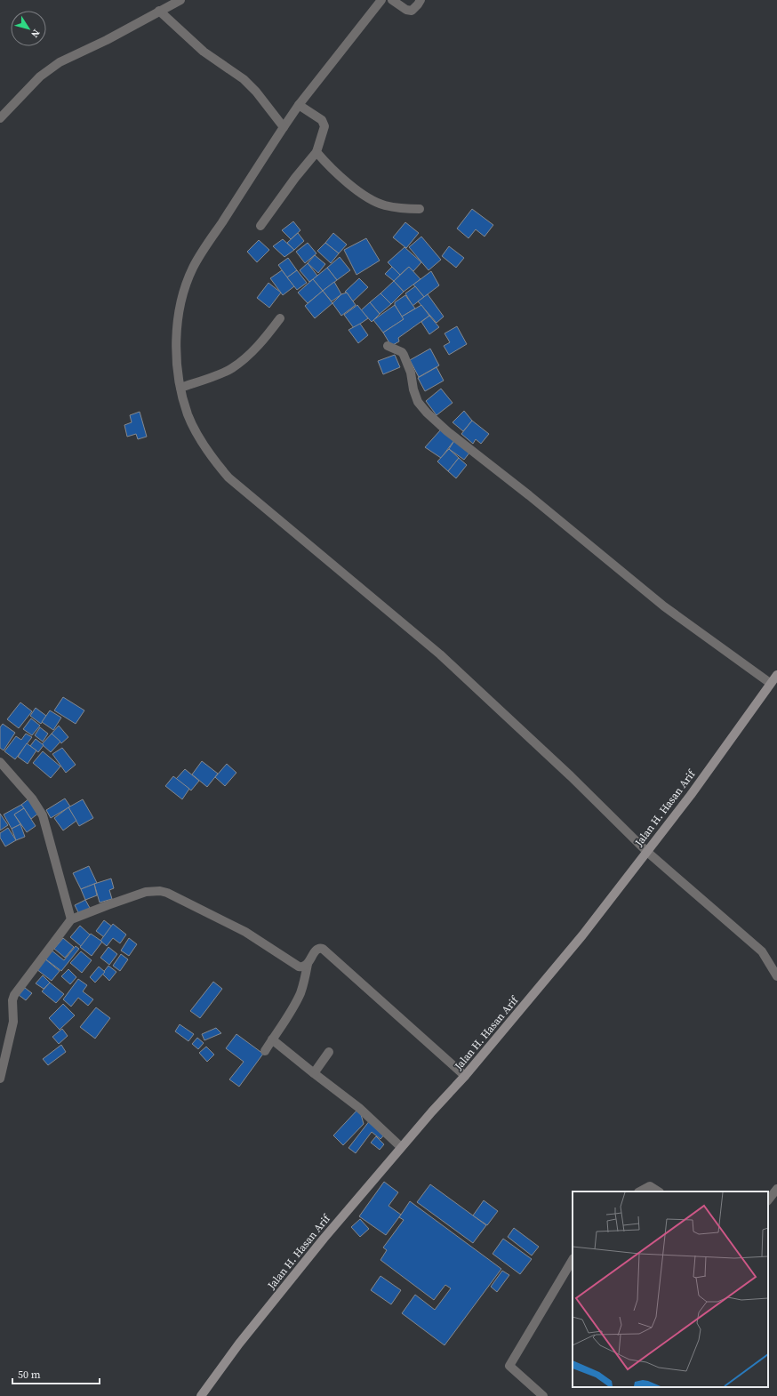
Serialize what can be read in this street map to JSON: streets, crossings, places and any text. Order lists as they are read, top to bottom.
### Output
{
  "streets": {
    "main road": ["Jalan H. Hasan Arif"]
  },
  "scale_bar": "50 m",
  "north": "bottom right"
}
